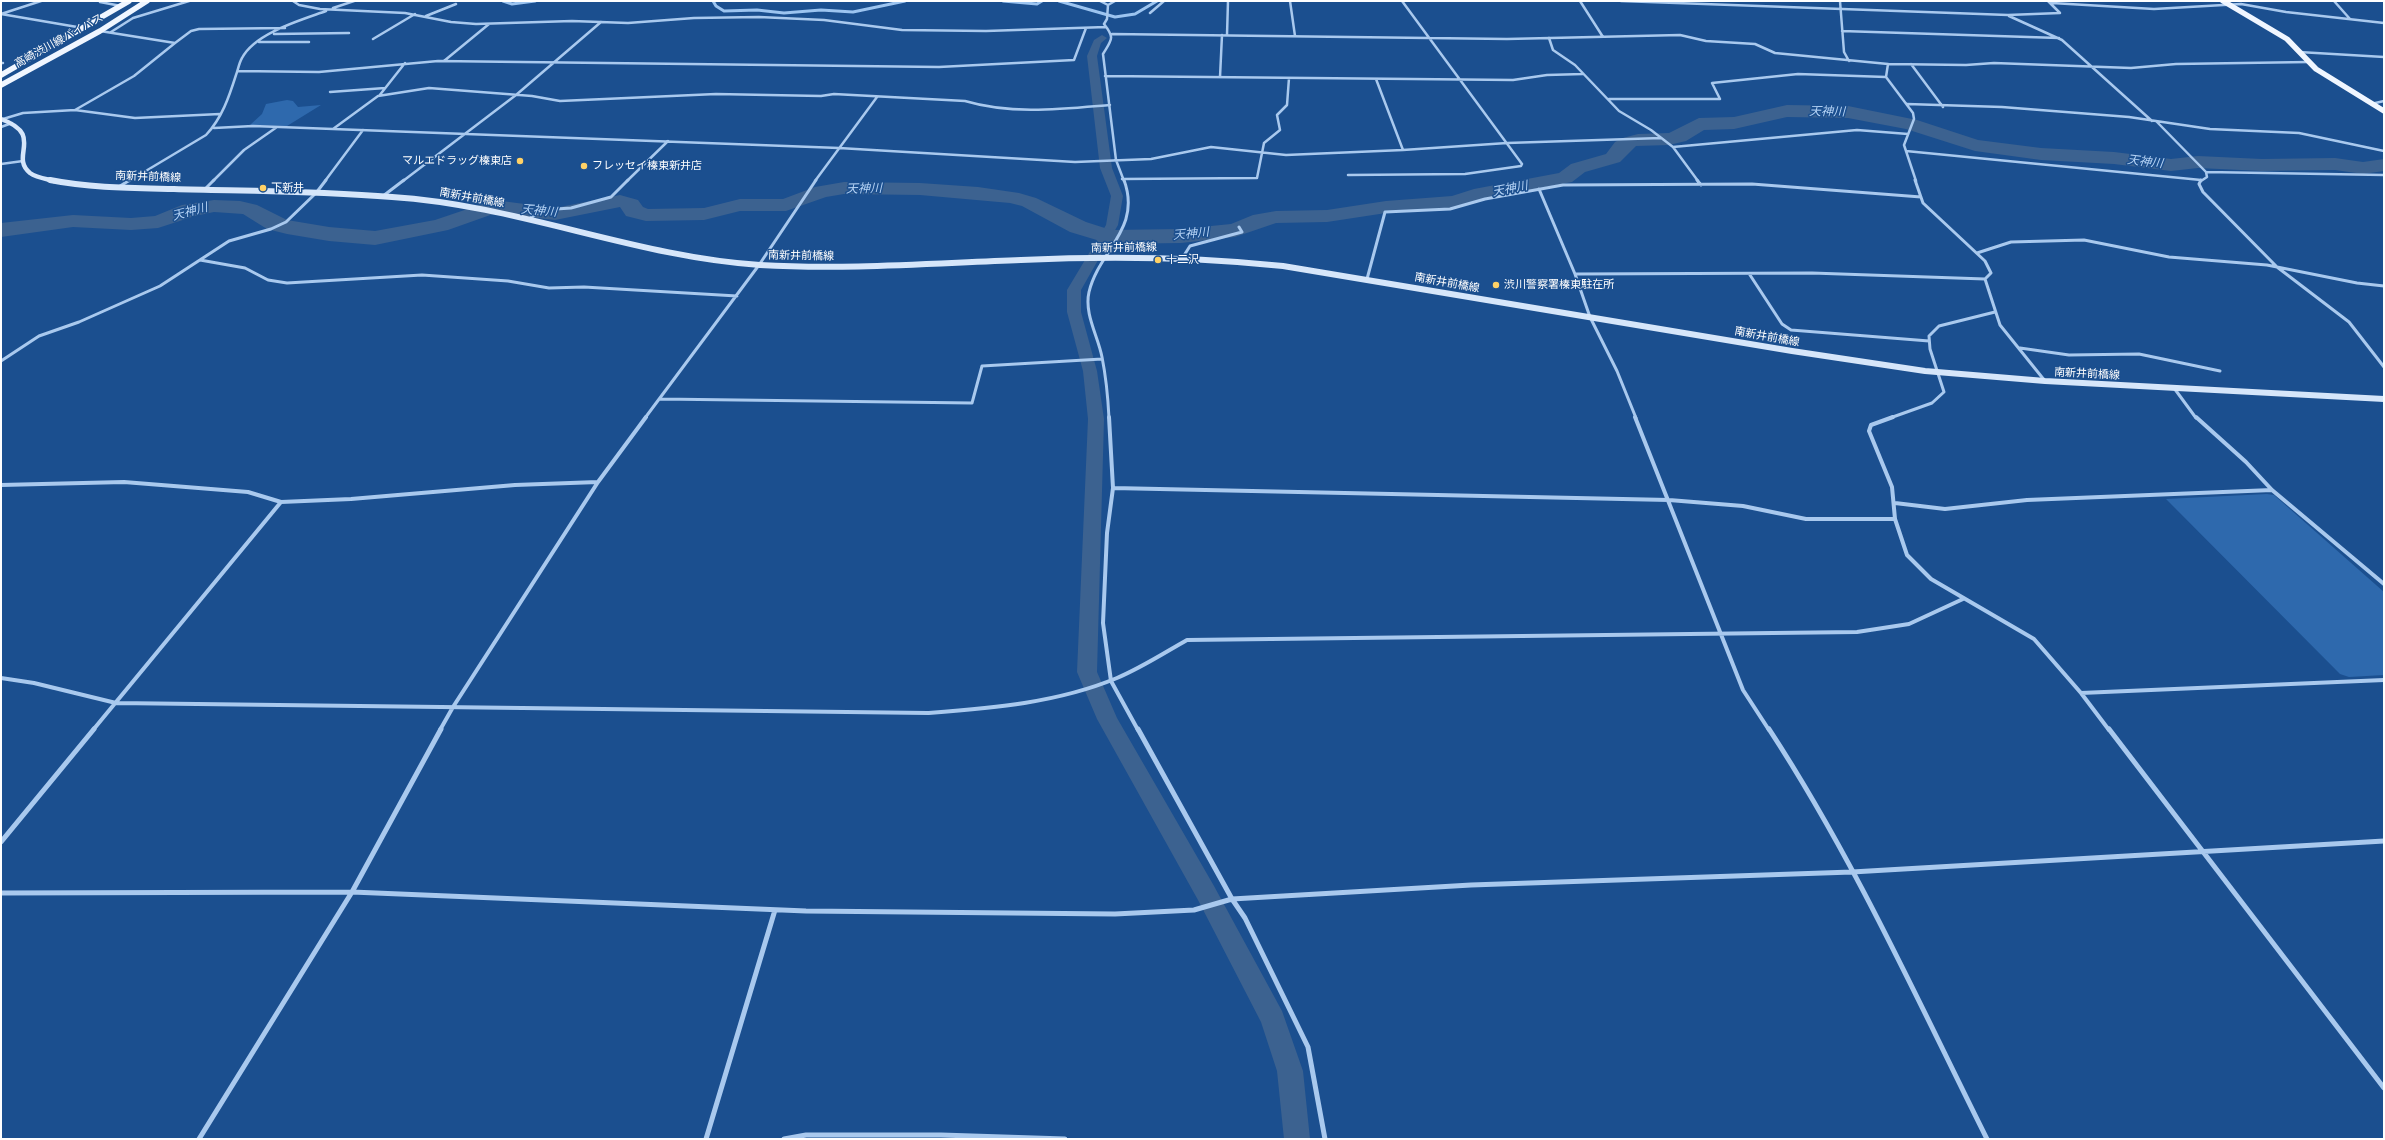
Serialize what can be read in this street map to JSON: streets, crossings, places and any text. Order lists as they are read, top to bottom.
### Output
{
  "streets": {
    "main road": ["高崎渋川線バイパス", "南新井前橋線"]
  },
  "water": ["天神川"],
  "places": [
    "マルエドラッグ榛東店",
    "フレッセイ榛東新井店",
    "下新井",
    "十二沢",
    "渋川警察署榛東駐在所"
  ]
}
